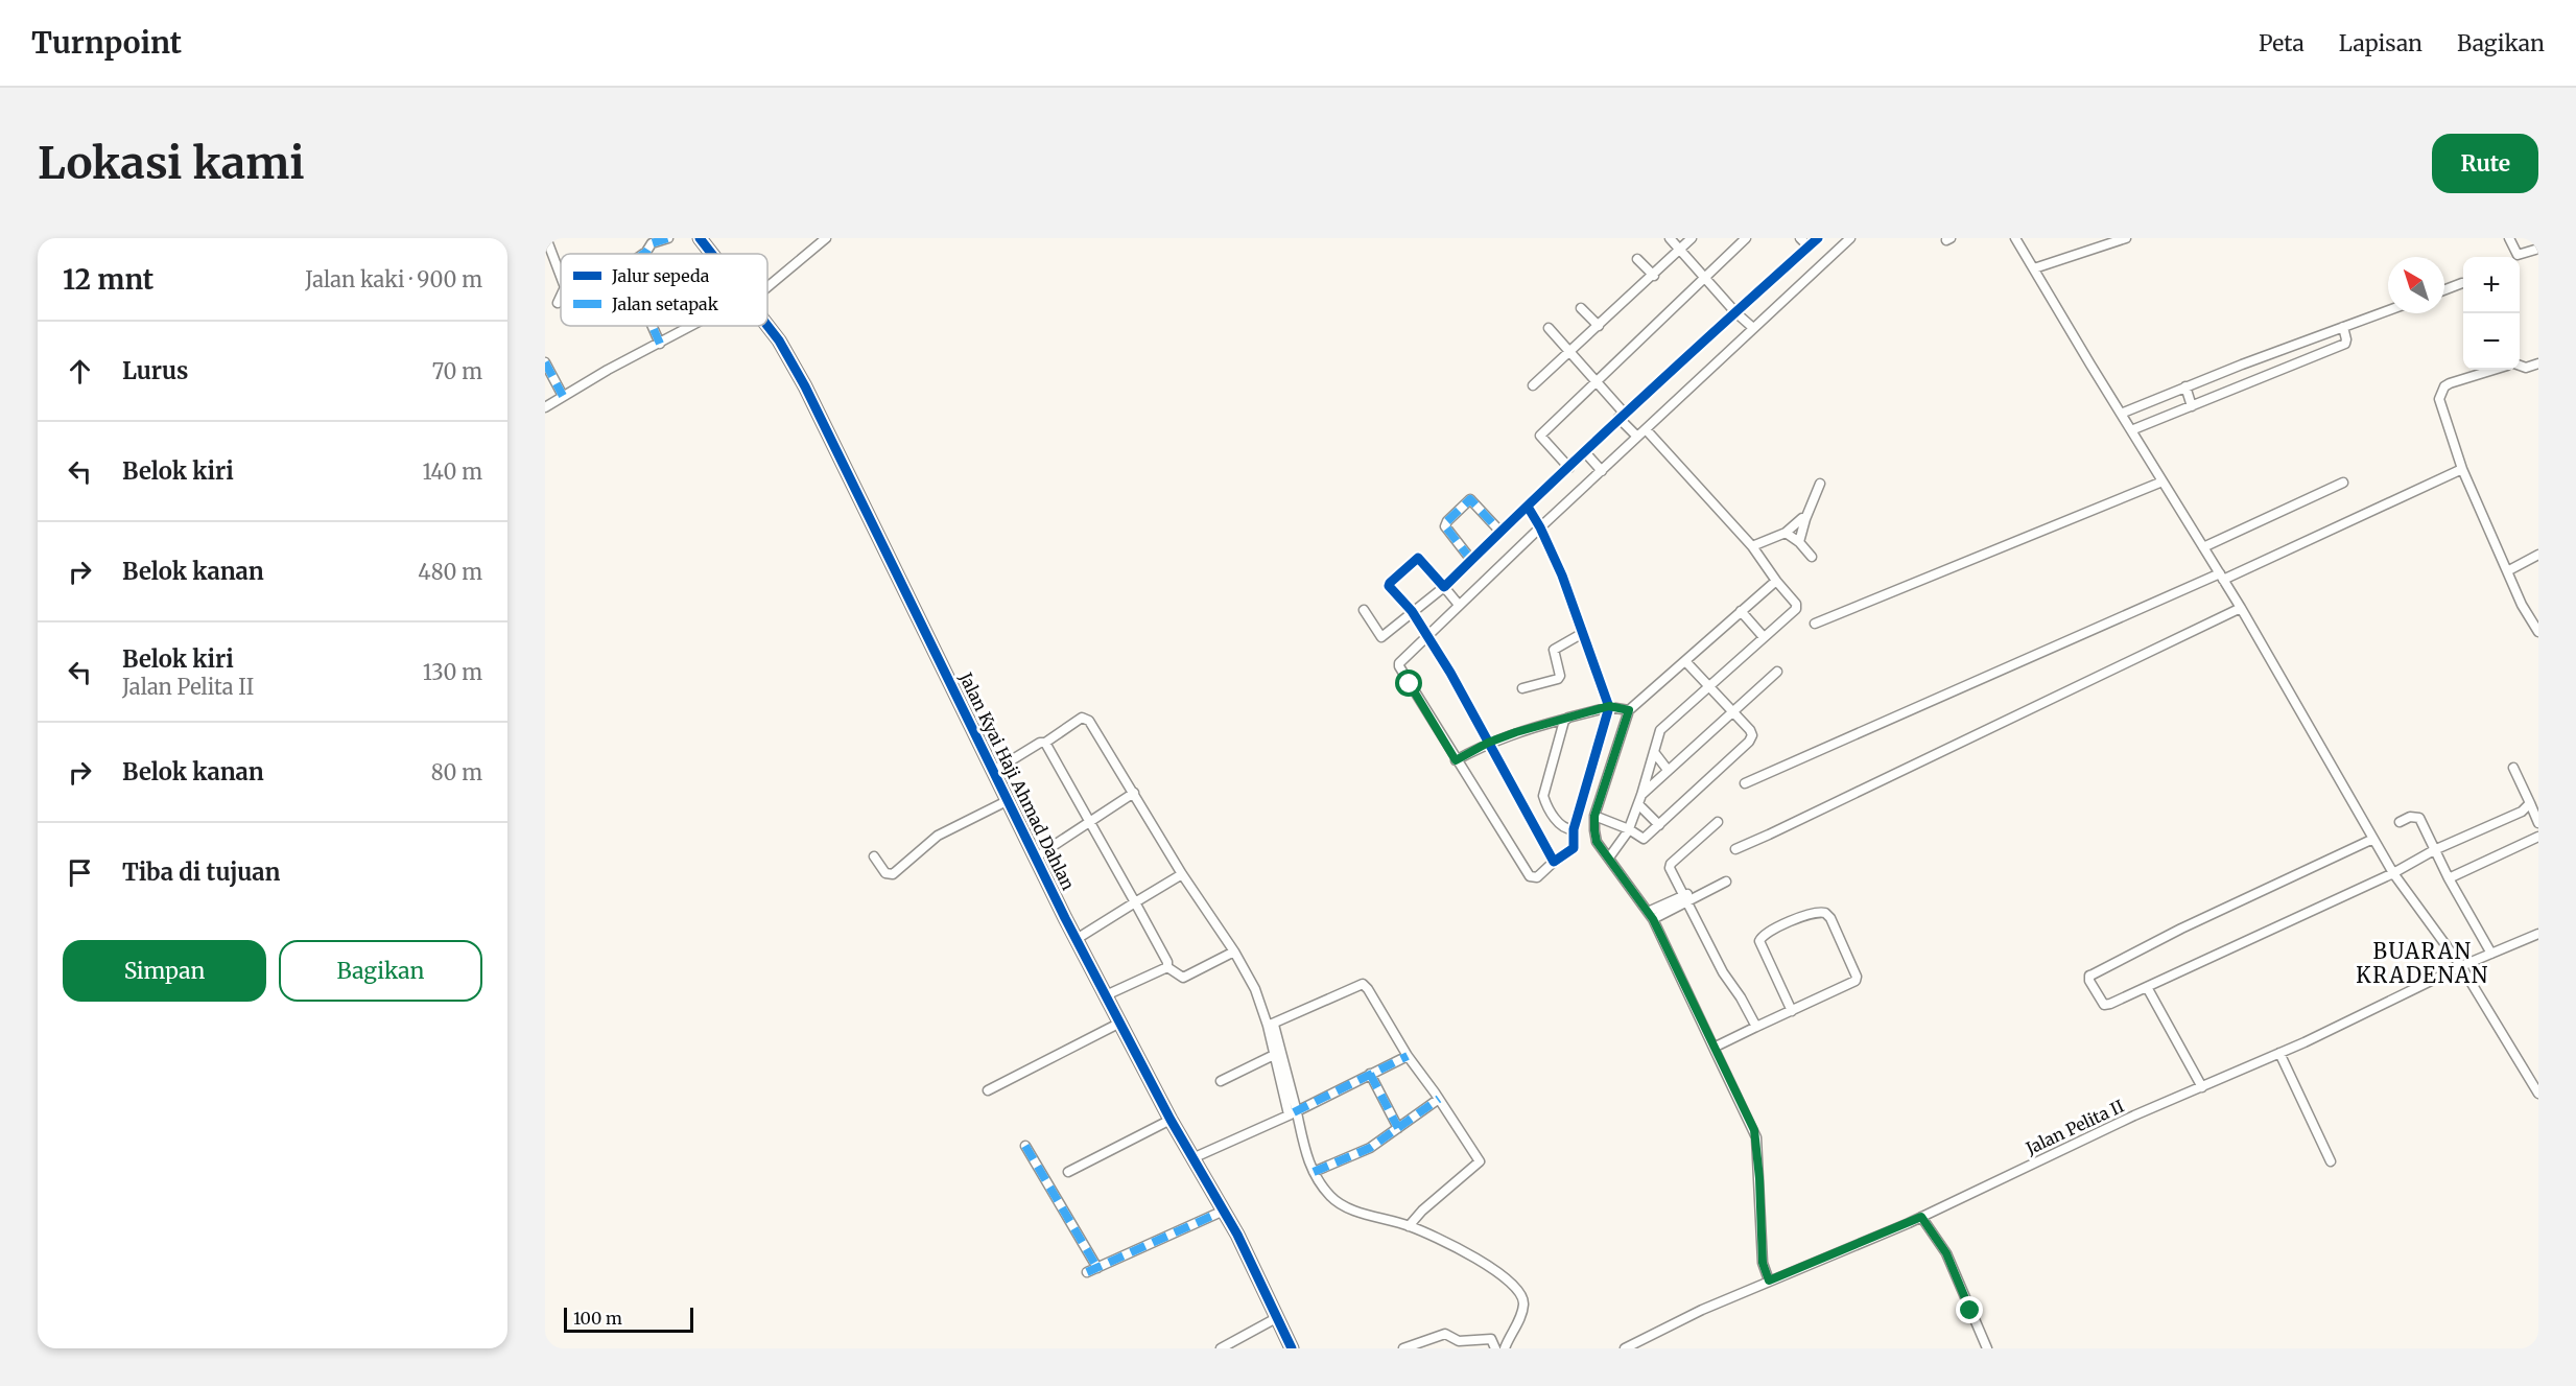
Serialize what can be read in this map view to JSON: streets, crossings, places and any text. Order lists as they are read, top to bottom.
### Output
{
  "streets": {
    "street": ["Jalan Kyai Haji Ahmad Dahlan", "Jalan Pelita II"]
  },
  "districts": ["BUARAN KRADENAN"],
  "legend": ["Jalur sepeda", "Jalan setapak"],
  "scale_bar": "100 m",
  "north": "top left",
  "page": {
    "header": "Turnpoint",
    "nav": ["Peta", "Lapisan", "Bagikan"],
    "buttons": [
      "Rute",
      ["Simpan", "Bagikan"]
    ],
    "title": "Lokasi kami",
    "heading": ["12 mnt", "Jalan kaki · 900 m"],
    "map_buttons": ["+", "−"],
    "list": [
      ["Lurus", "70 m"],
      ["Belok kiri", "140 m"],
      ["Belok kanan", "480 m"],
      ["Belok kiri", "Jalan Pelita II", "130 m"],
      ["Belok kanan", "80 m"],
      "Tiba di tujuan"
    ],
    "scale": "100 m"
  }
}
